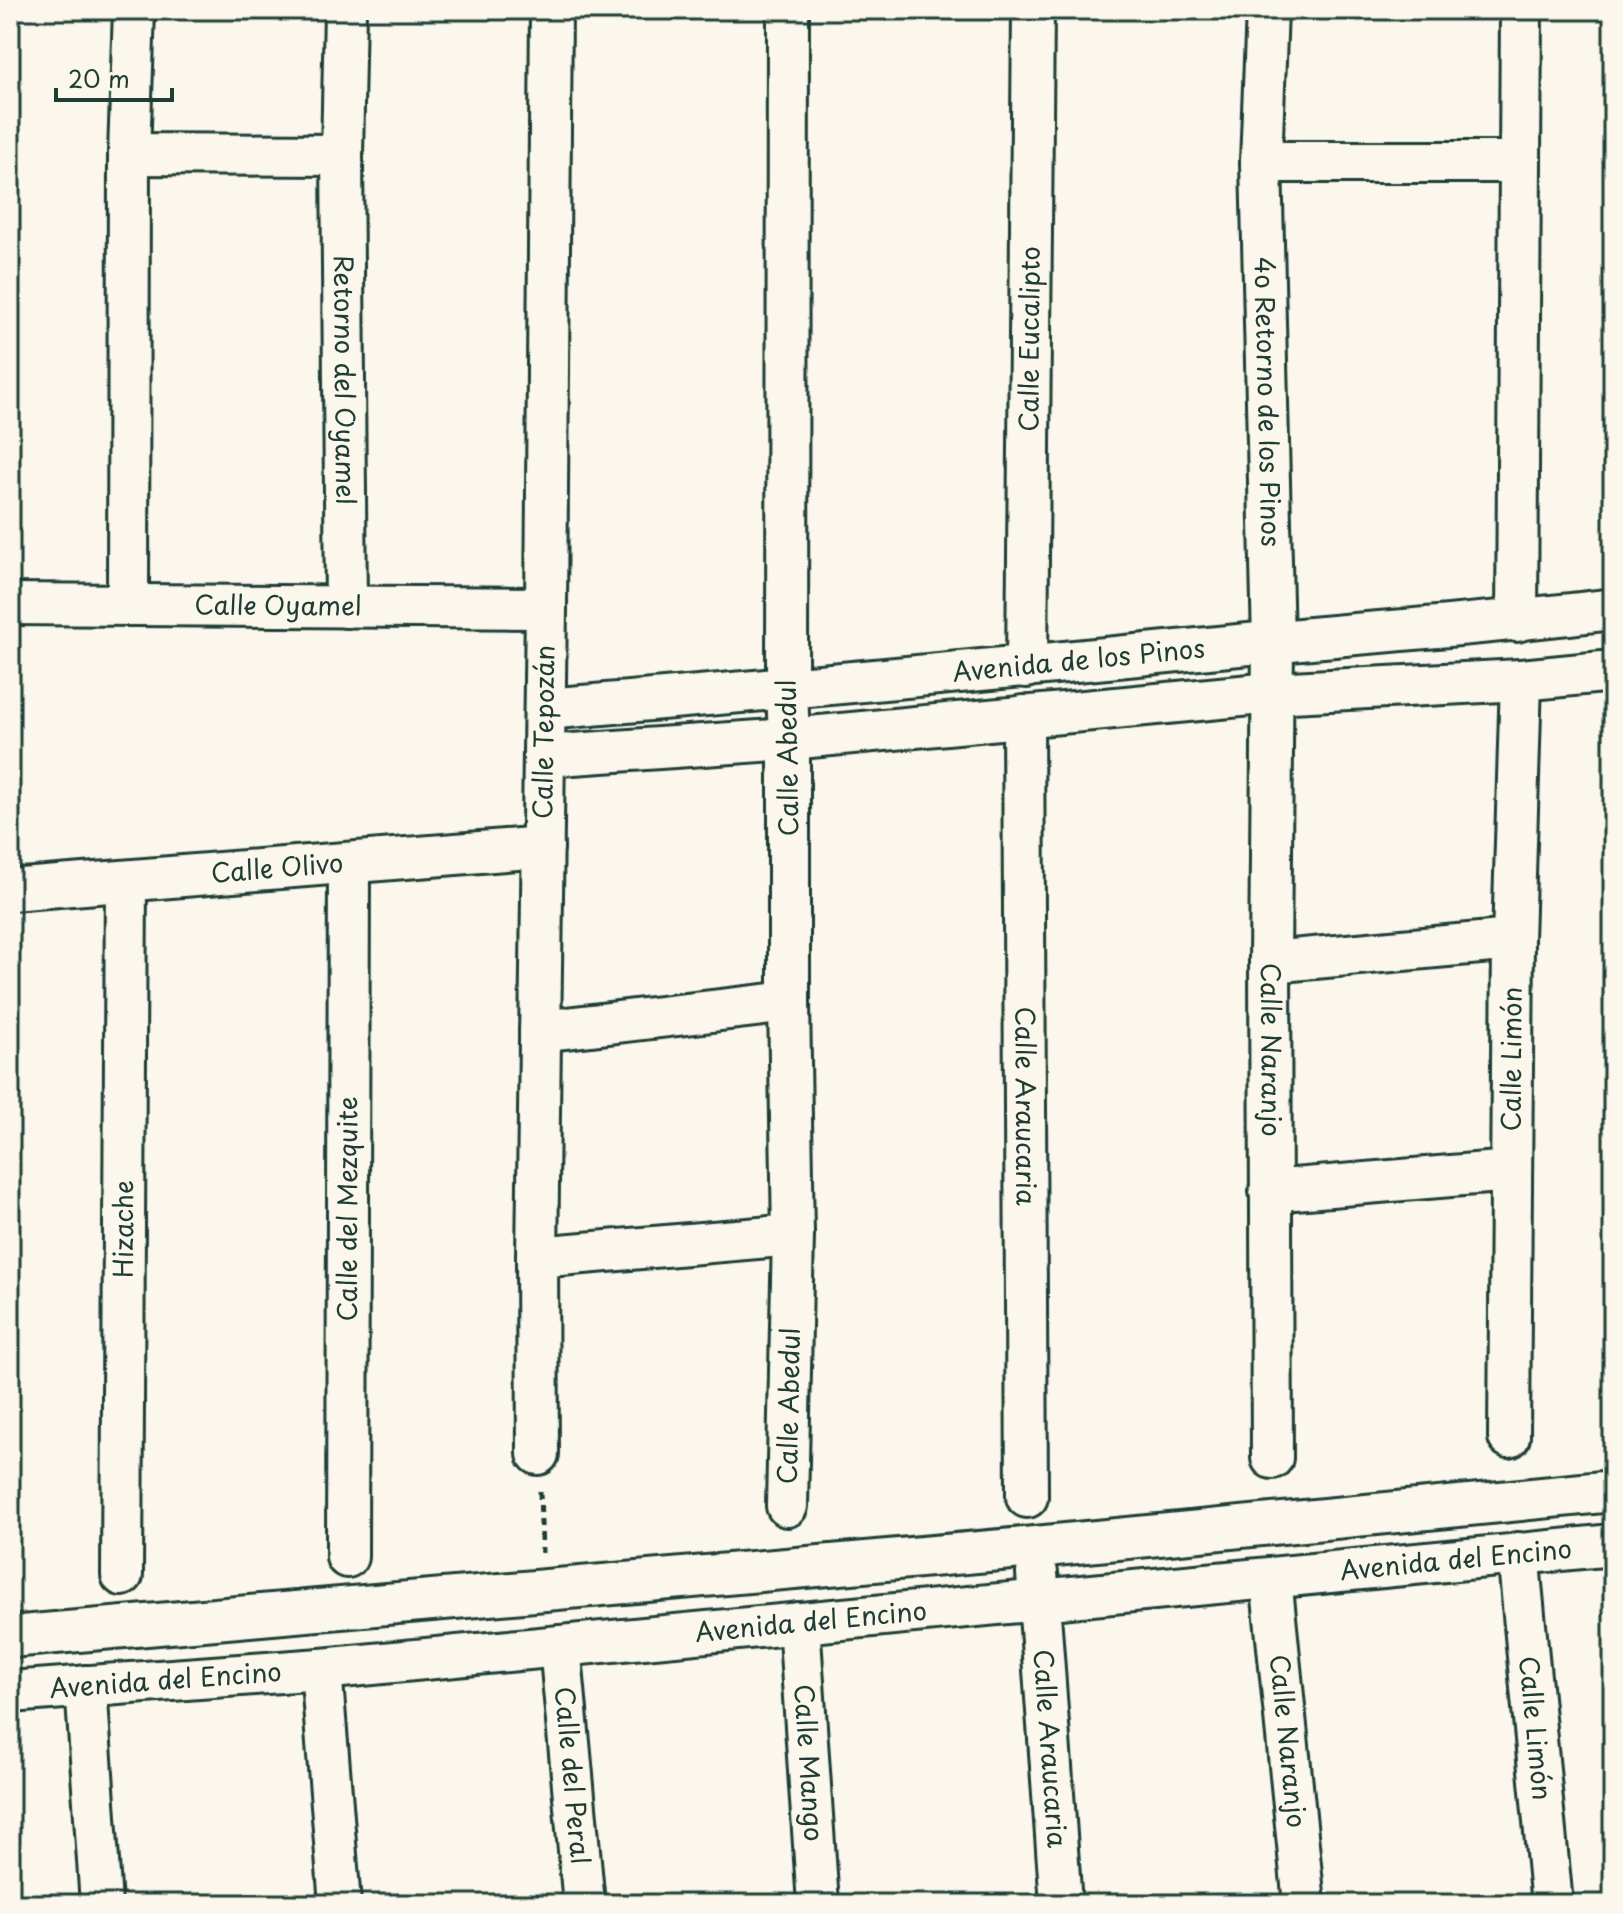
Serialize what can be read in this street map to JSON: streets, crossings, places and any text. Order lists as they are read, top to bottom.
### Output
{
  "streets": {
    "street": [
      "Calle Eucalipto",
      "Retorno del Oyamel",
      "4o Retorno de los Pinos",
      "Calle Oyamel",
      "Avenida de los Pinos",
      "Calle Tepozán",
      "Calle Abedul",
      "Calle Olivo",
      "Calle Naranjo",
      "Calle Limón",
      "Calle Araucaria",
      "Calle del Mezquite",
      "Hizache",
      "Avenida del Encino",
      "Calle Mango",
      "Calle del Peral"
    ]
  },
  "crossings": [
    ["Calle Eucalipto", "Avenida de los Pinos"],
    ["Retorno del Oyamel", "Calle Oyamel"],
    ["4o Retorno de los Pinos", "Avenida de los Pinos"],
    ["4o Retorno de los Pinos", "Calle Naranjo"],
    ["Calle Oyamel", "Calle Tepozán"],
    ["Avenida de los Pinos", "Calle Tepozán"],
    ["Avenida de los Pinos", "Calle Abedul"],
    ["Avenida de los Pinos", "Calle Naranjo"],
    ["Avenida de los Pinos", "Calle Limón"],
    ["Avenida de los Pinos", "Calle Araucaria"],
    ["Calle Tepozán", "Calle Olivo"],
    ["Calle Olivo", "Calle del Mezquite"],
    ["Calle Olivo", "Hizache"],
    ["Calle Naranjo", "Avenida del Encino"],
    ["Calle Limón", "Avenida del Encino"],
    ["Calle Araucaria", "Avenida del Encino"],
    ["Avenida del Encino", "Calle Mango"],
    ["Avenida del Encino", "Calle del Peral"]
  ],
  "scale_bar": "20 m"
}
